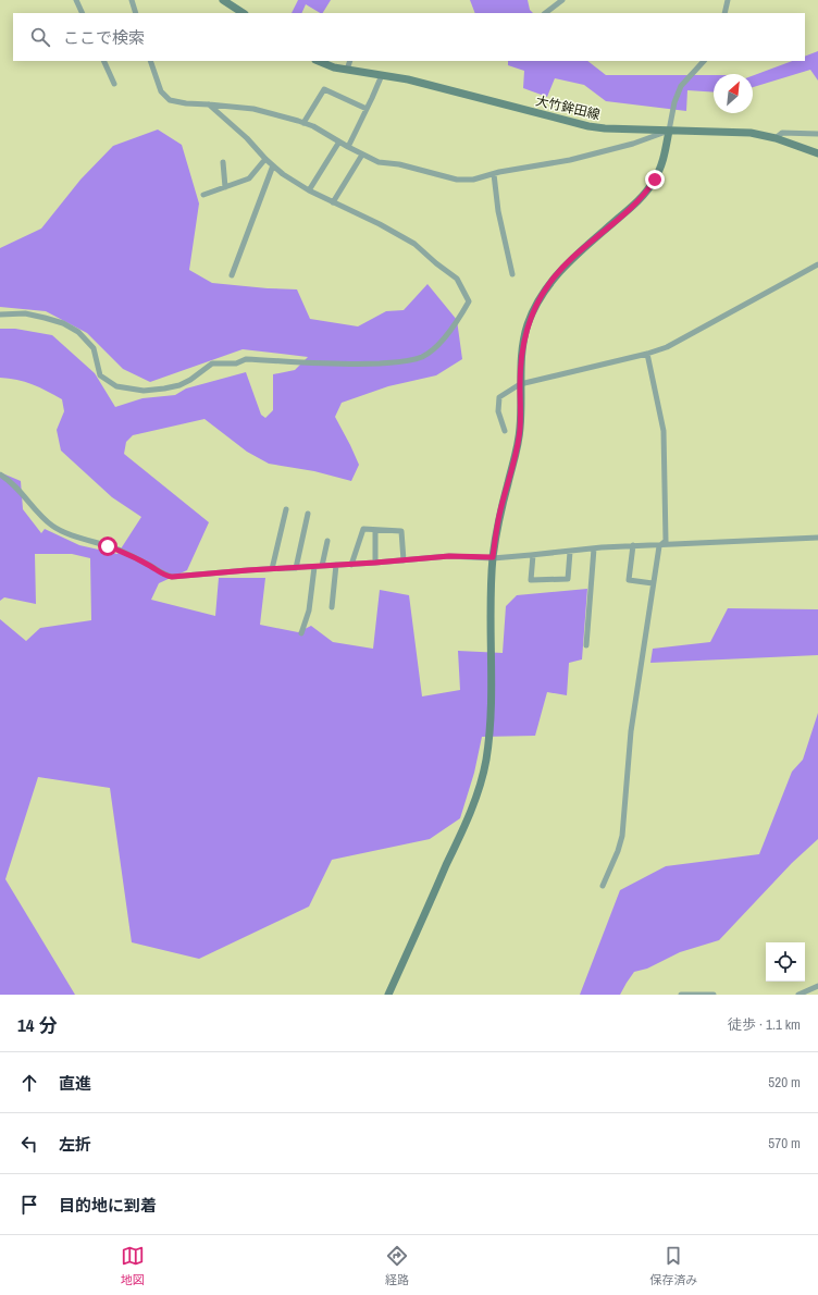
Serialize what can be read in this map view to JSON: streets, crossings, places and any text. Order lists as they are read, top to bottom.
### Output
{
  "streets": {
    "street": ["大竹鉾田線"]
  },
  "north": "top right",
  "page": {
    "search": "ここで検索",
    "heading": ["14 分", "徒歩 · 1.1 km"],
    "list": [
      ["直進", "520 m"],
      ["左折", "570 m"],
      "目的地に到着"
    ],
    "nav": ["地図", "経路", "保存済み"]
  }
}
